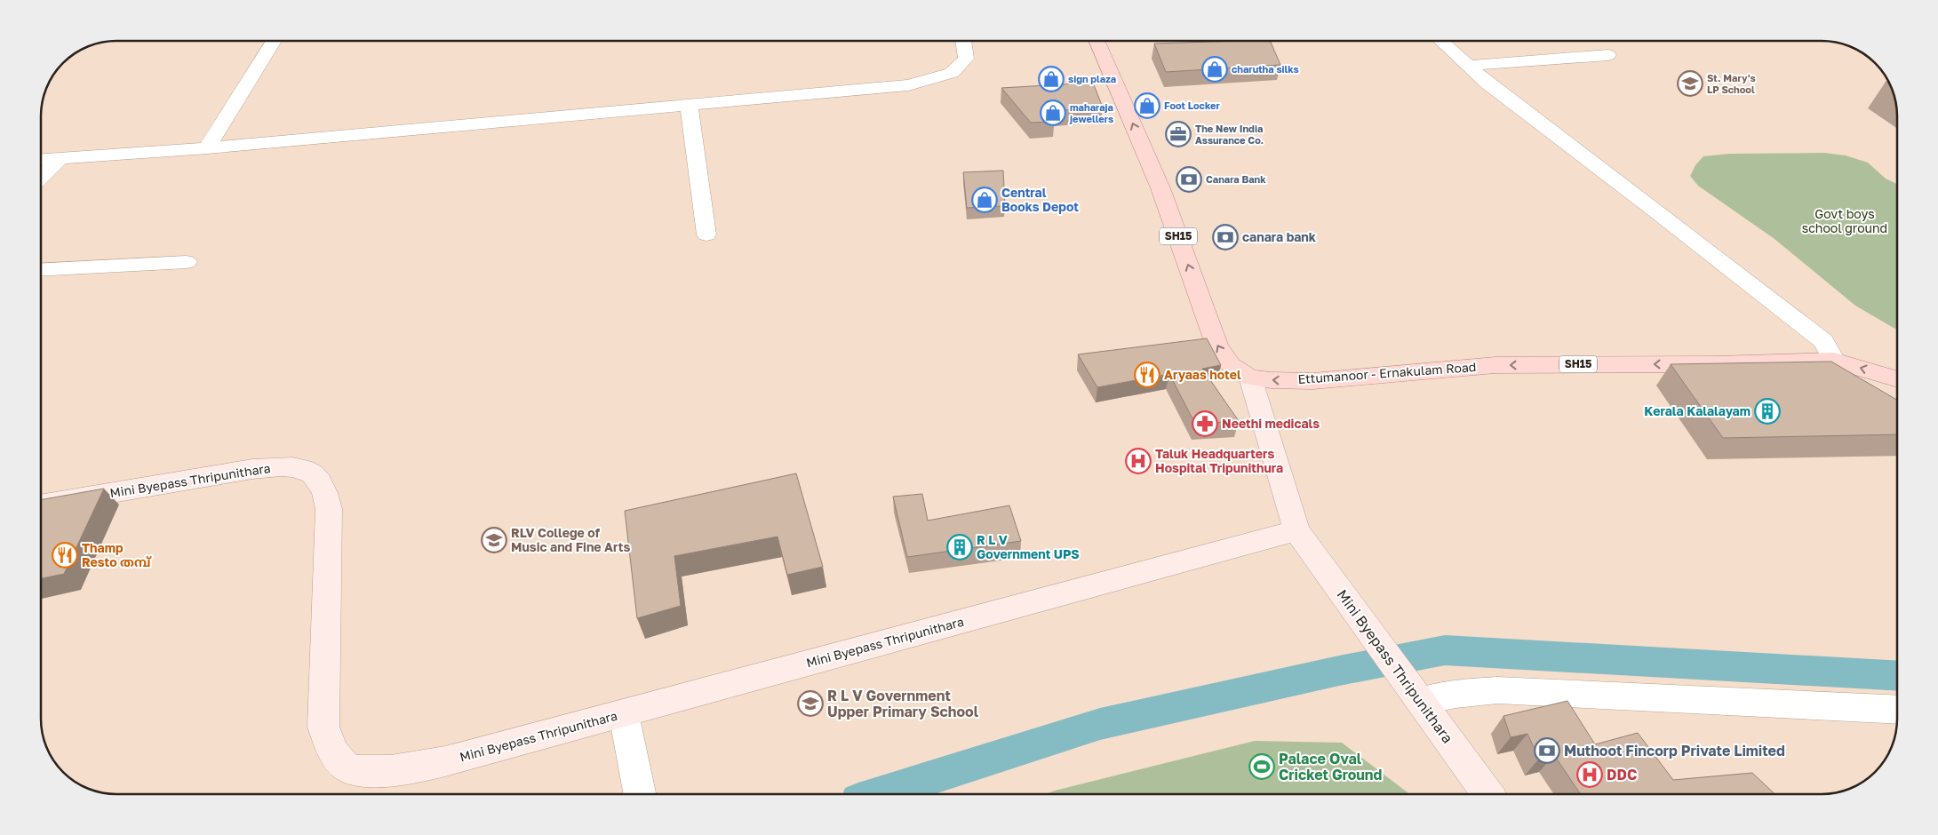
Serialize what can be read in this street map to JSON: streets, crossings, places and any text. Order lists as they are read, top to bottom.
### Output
{
  "streets": {
    "main road": ["SH15", "Ettumanoor - Ernakulam Road", "Mini Byepass Thripunithara"]
  },
  "crossings": [
    ["Ettumanoor - Ernakulam Road", "Mini Byepass Thripunithara"]
  ],
  "one_way": ["Ettumanoor - Ernakulam Road"],
  "parks": ["Govt boys school ground"],
  "places": {
    "shop": [
      "charutha silks",
      "sign plaza",
      "Foot Locker",
      "maharaja jewellers",
      "Central Books Depot"
    ],
    "school or university": ["St. Mary's LP School", "RLV College of Music and Fine Arts", "R L V Government Upper Primary School"],
    "office": ["The New India Assurance Co."],
    "bank": ["Canara Bank", "canara bank", "Muthoot Fincorp Private Limited"],
    "restaurant": ["Aryaas hotel", "Thamp Resto തമ്പ്"],
    "building": ["Kerala Kalalayam", "R L V Government UPS"],
    "pharmacy": ["Neethi medicals"],
    "hospital": ["Taluk Headquarters Hospital Tripunithura", "DDC"],
    "sports": ["Palace Oval Cricket Ground"]
  }
}
